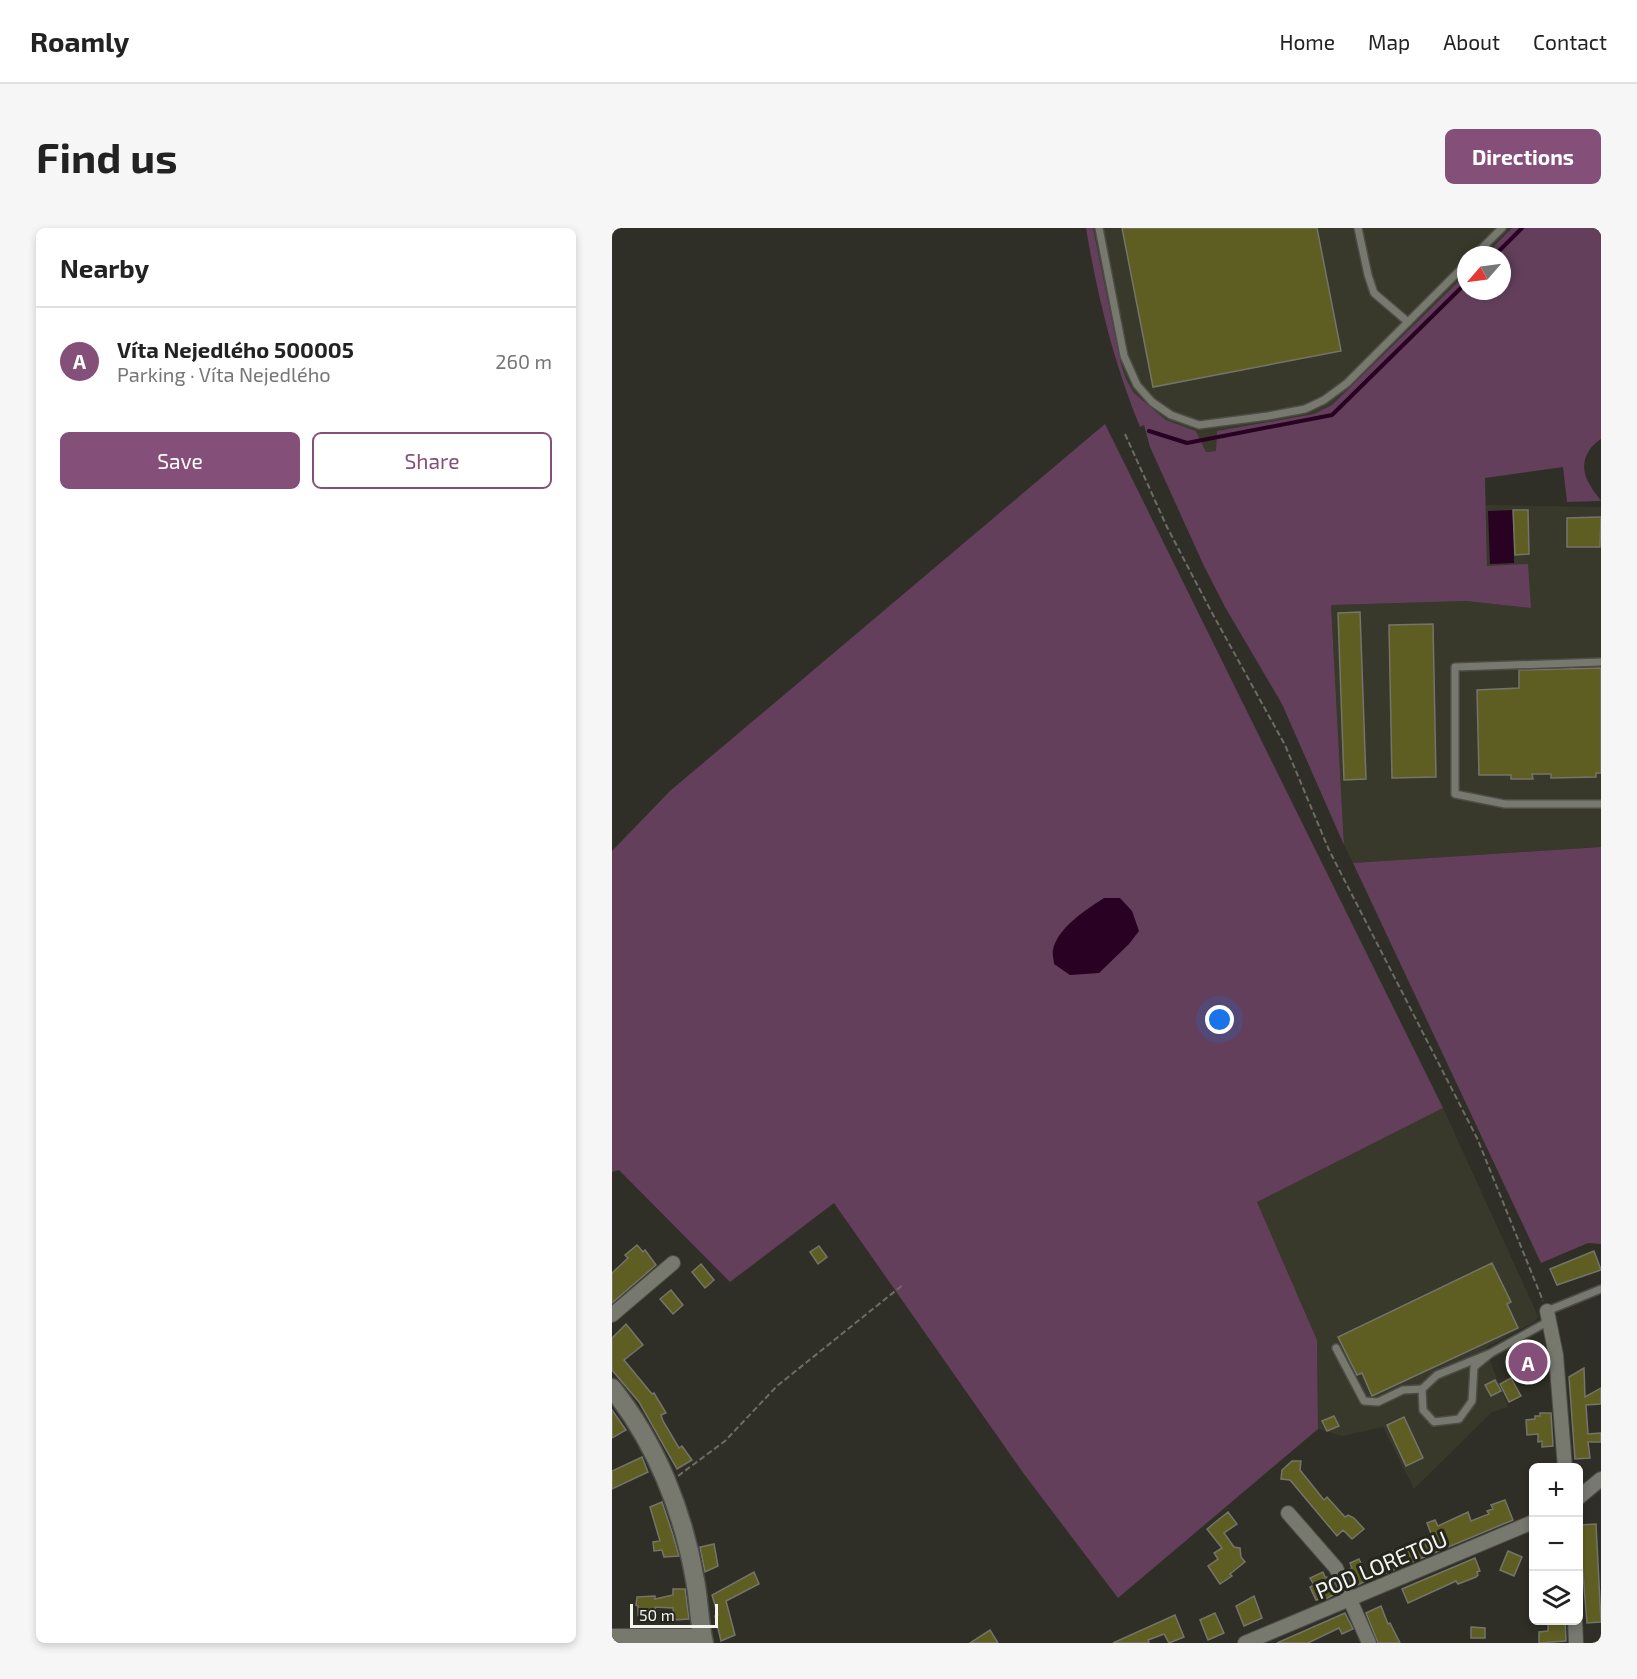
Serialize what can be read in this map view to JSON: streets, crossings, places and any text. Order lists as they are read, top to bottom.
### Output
{
  "streets": {
    "street": ["POD LORETOU"]
  },
  "scale_bar": "50 m",
  "north": "bottom left",
  "page": {
    "header": "Roamly",
    "nav": [
      "Home",
      "Map",
      "About",
      "Contact"
    ],
    "buttons": [
      "Directions",
      ["Save", "Share"]
    ],
    "title": "Find us",
    "heading": "Nearby",
    "list": [
      {
        "mark": "A",
        "name": "Víta Nejedlého 500005",
        "note": "Parking · Víta Nejedlého",
        "value": "260 m"
      }
    ],
    "pins": "A",
    "map_buttons": ["+", "−"],
    "scale": "50 m"
  }
}
